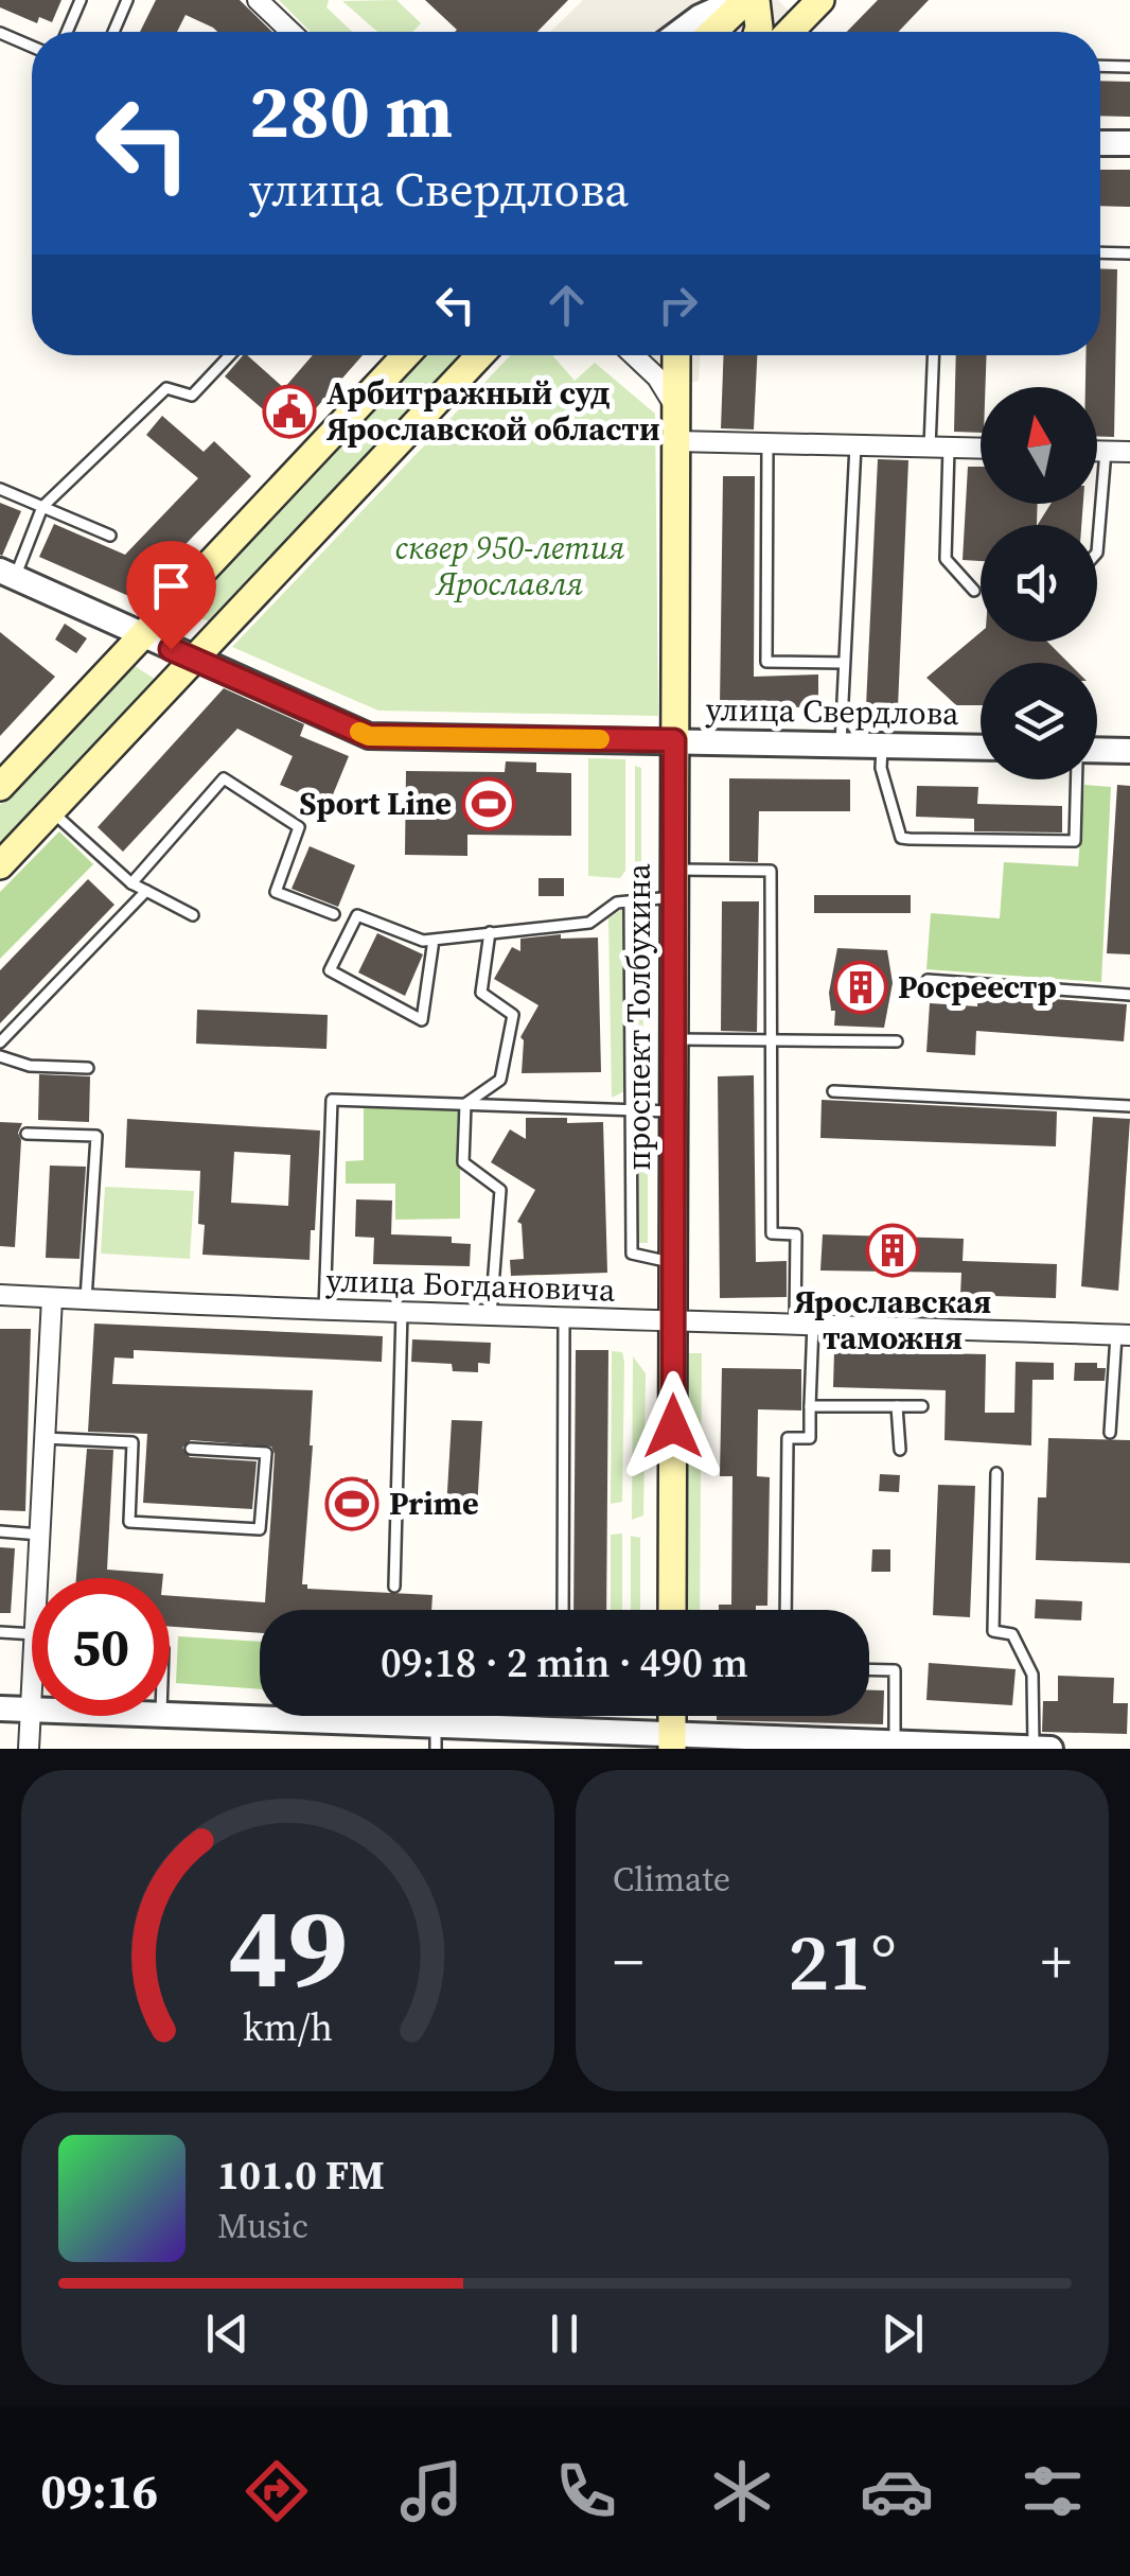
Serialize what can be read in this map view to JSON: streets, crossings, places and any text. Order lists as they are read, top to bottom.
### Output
{
  "streets": {
    "main road": ["проспект Толбухина"],
    "street": ["улица Свердлова", "улица Богдановича"]
  },
  "crossings": [
    ["улица Свердлова", "проспект Толбухина"],
    ["проспект Толбухина", "улица Богдановича"]
  ],
  "parks": ["сквер 950-летия Ярославля"],
  "places": {
    "public building": ["Арбитражный суд Ярославской области"],
    "sports": ["Sport Line", "Prime"],
    "building": ["Росреестр", "Ярославская таможня"]
  },
  "north": "top",
  "page": {
    "turn": ["280 m", "улица Свердлова"],
    "limit": "50",
    "trip": "09:18 · 2 min · 490 m",
    "tile": "Climate",
    "heat": ["−", "21°", "+"],
    "song": ["101.0 FM", "Music"],
    "tabs": "09:16",
    "gauge": ["49", "km/h"]
  }
}
